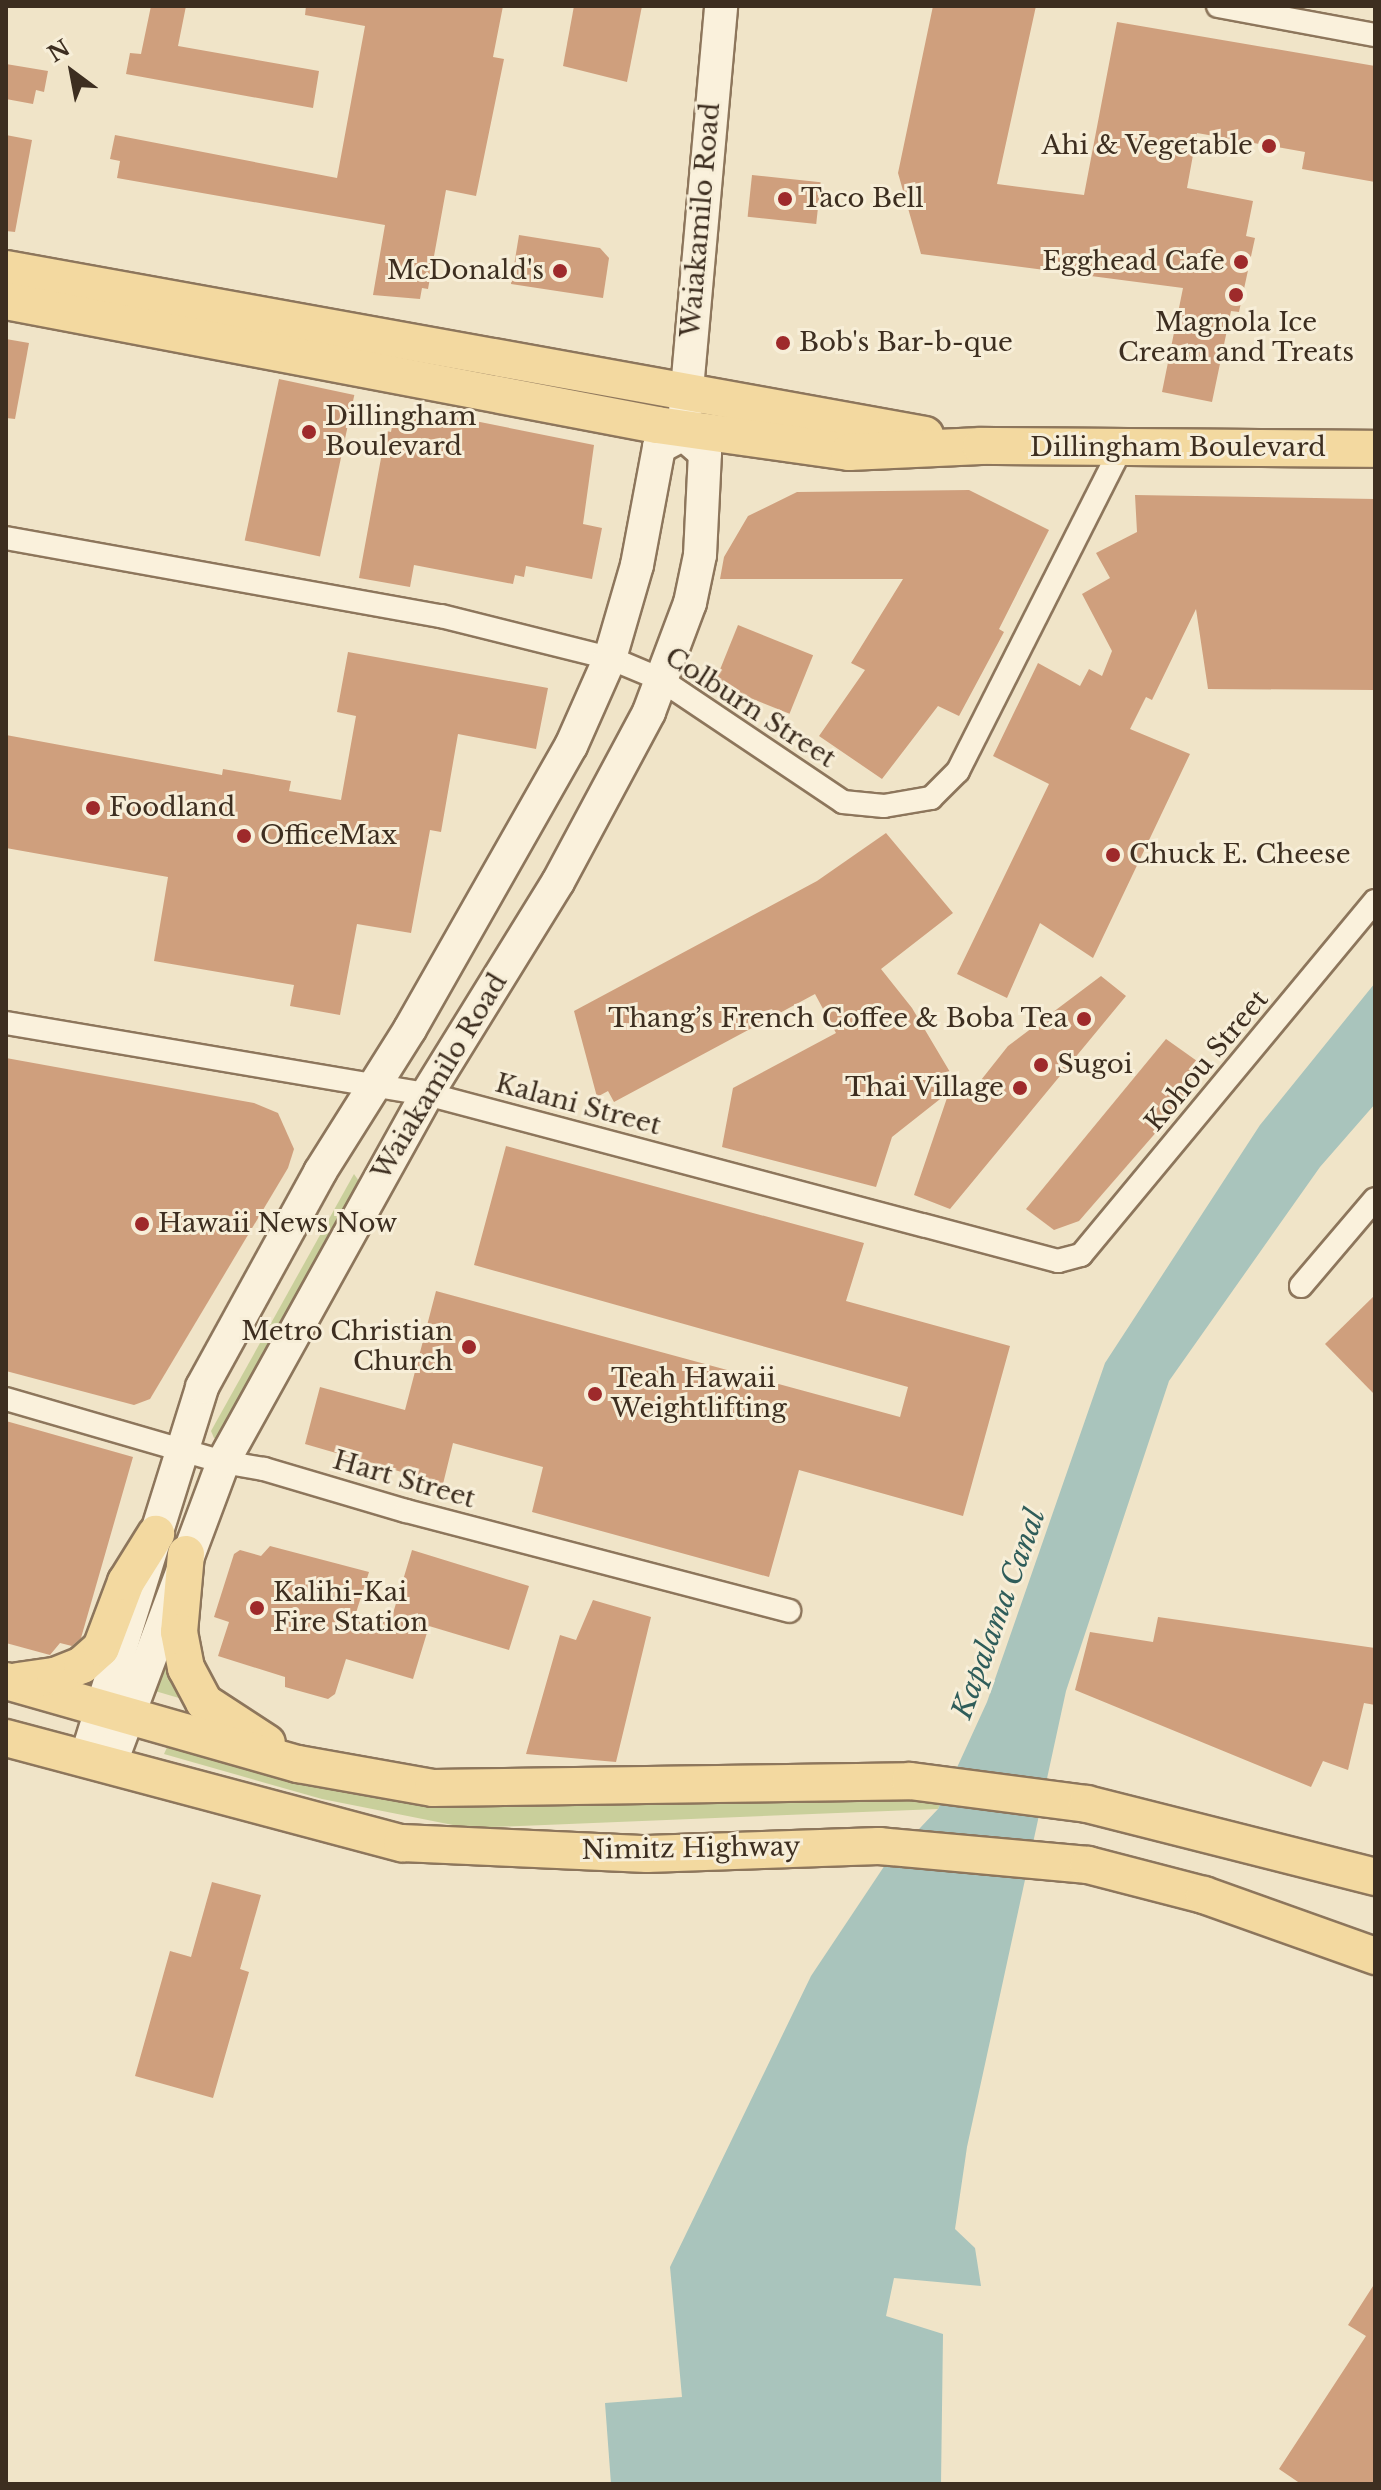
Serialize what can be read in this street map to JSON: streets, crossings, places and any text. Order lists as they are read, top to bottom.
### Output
{
  "streets": {
    "main road": ["Waiakamilo Road", "Dillingham Boulevard", "Nimitz Highway"],
    "street": [
      "Colburn Street",
      "Kohou Street",
      "Kalani Street",
      "Hart Street"
    ]
  },
  "crossings": [
    ["Waiakamilo Road", "Dillingham Boulevard"],
    ["Waiakamilo Road", "Colburn Street"],
    ["Waiakamilo Road", "Kalani Street"],
    ["Waiakamilo Road", "Hart Street"],
    ["Waiakamilo Road", "Nimitz Highway"],
    ["Dillingham Boulevard", "Colburn Street"],
    ["Kohou Street", "Kalani Street"]
  ],
  "water": ["Kapalama Canal"],
  "places": [
    "Ahi & Vegetable",
    "Taco Bell",
    "Egghead Cafe",
    "McDonald's",
    "Magnola Ice Cream and Treats",
    "Bob's Bar-b-que",
    "Dillingham Boulevard",
    "Foodland",
    "OfficeMax",
    "Chuck E. Cheese",
    "Thang’s French Coffee & Boba Tea",
    "Sugoi",
    "Thai Village",
    "Hawaii News Now",
    "Metro Christian Church",
    "Teah Hawaii Weightlifting",
    "Kalihi-Kai Fire Station"
  ],
  "north": "top left"
}
